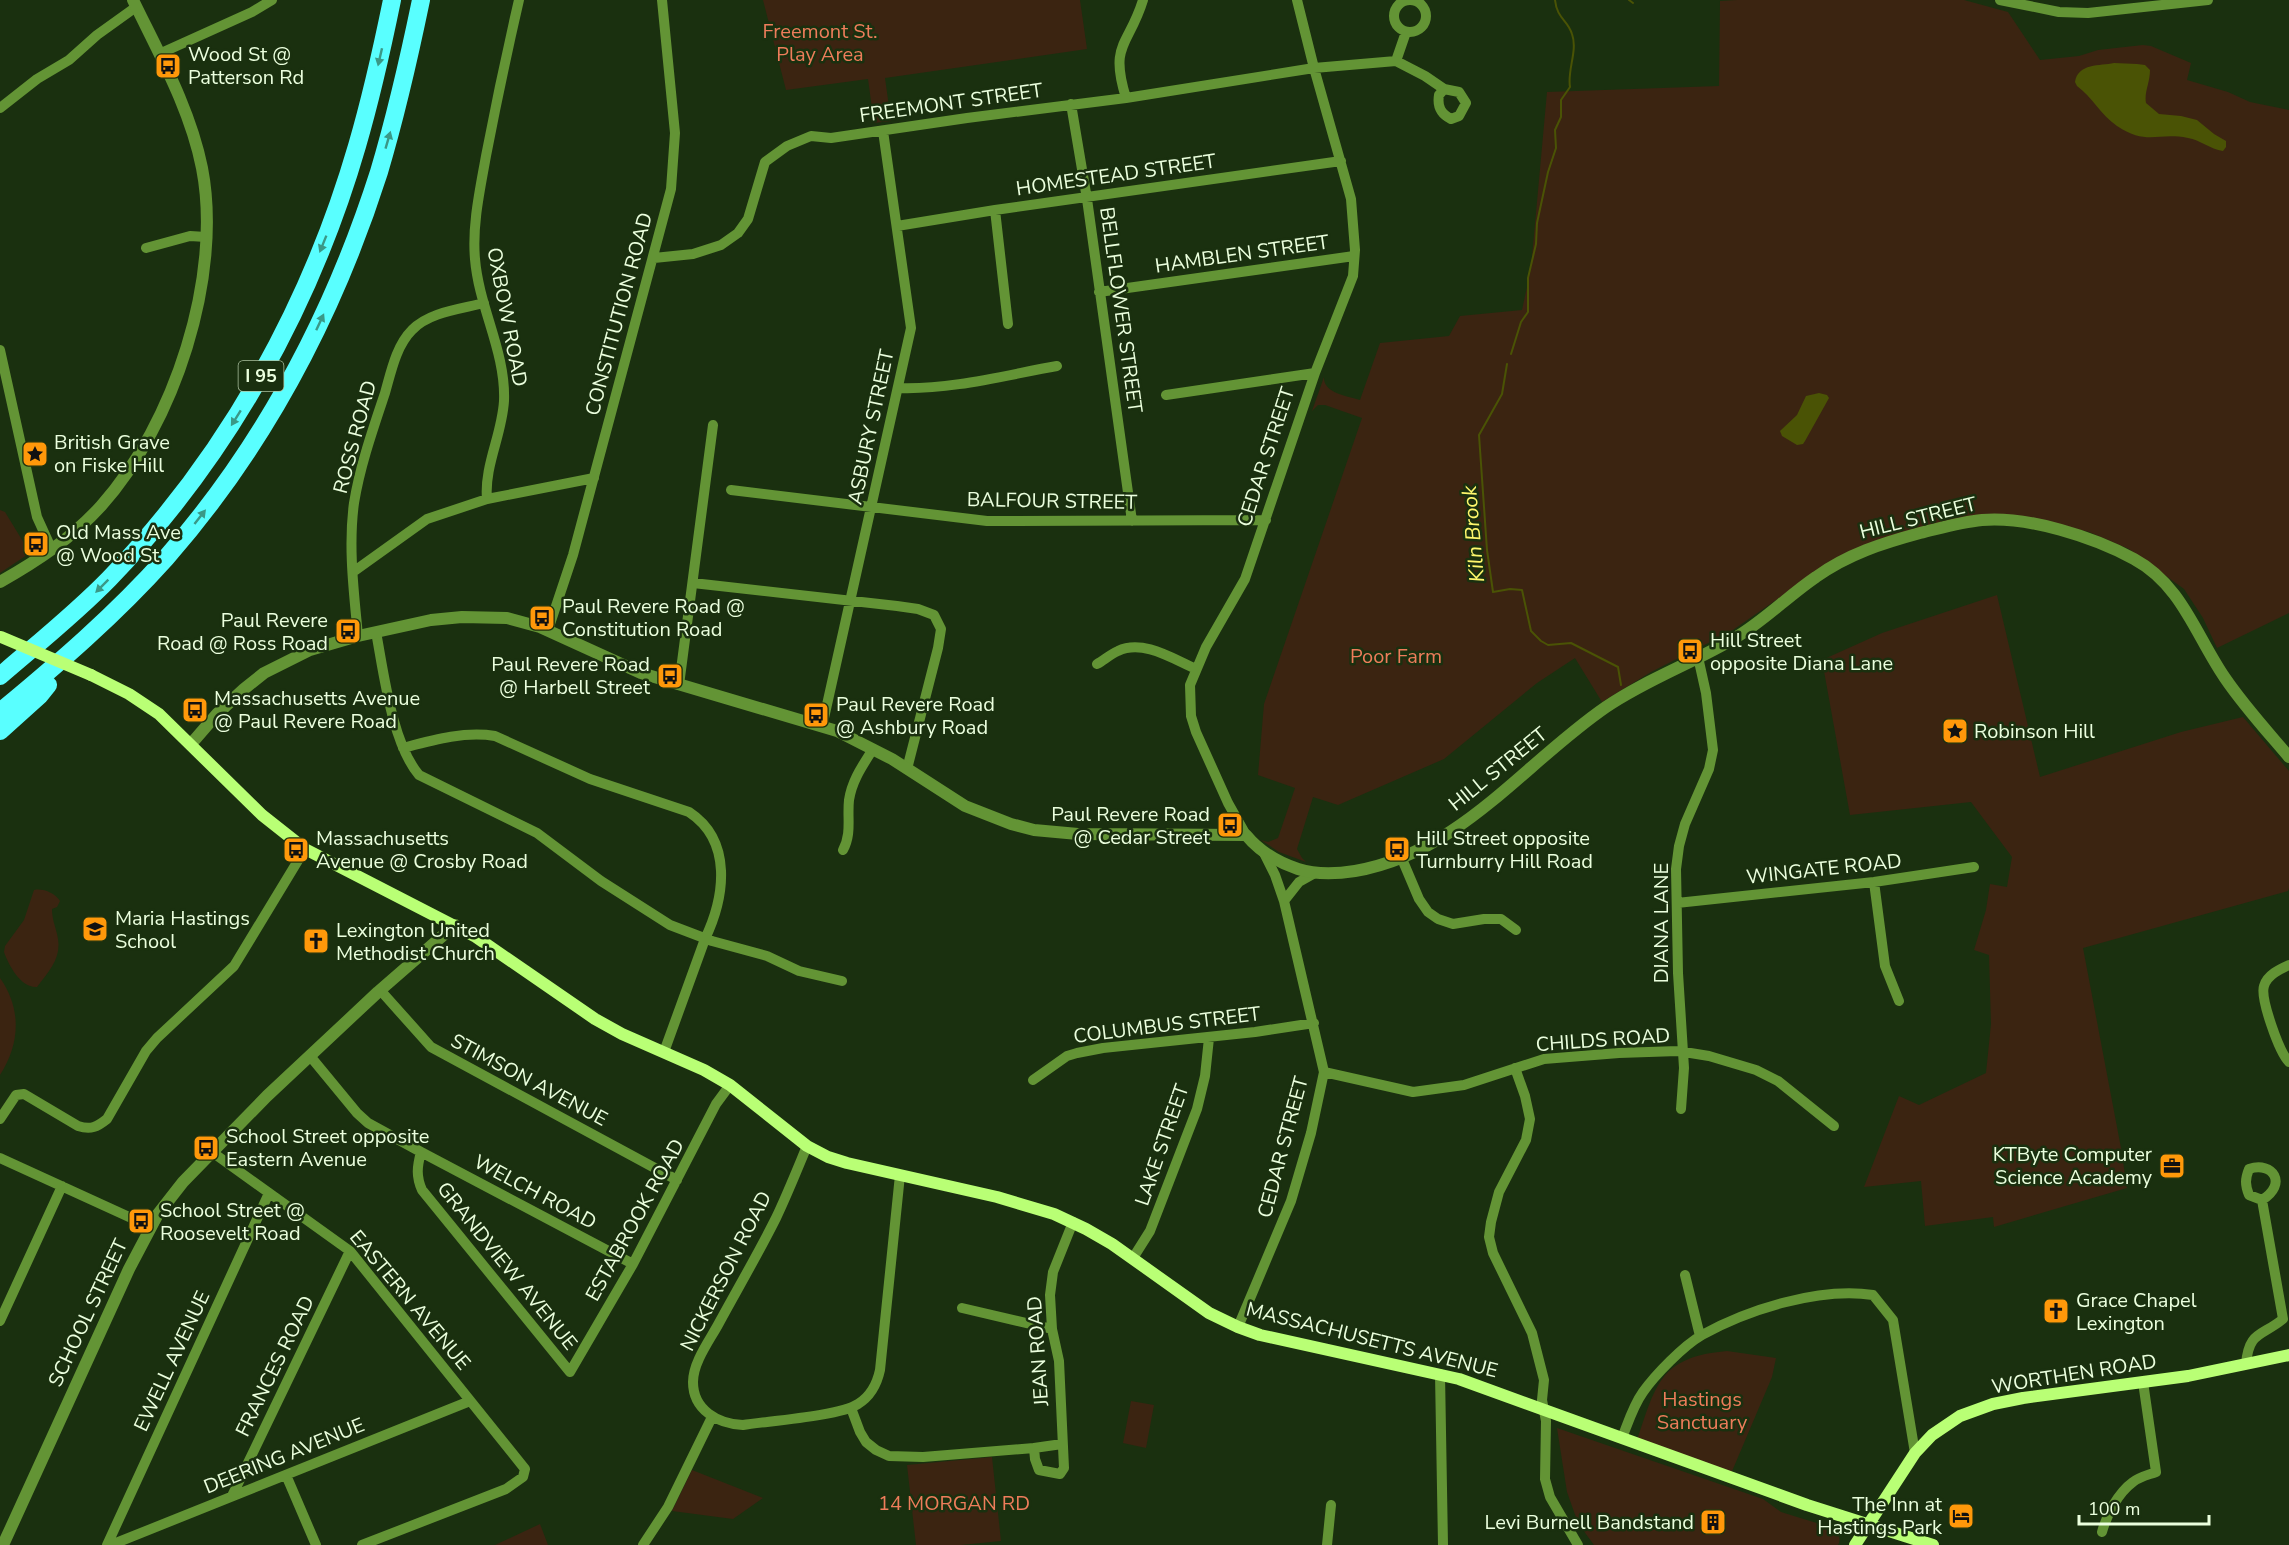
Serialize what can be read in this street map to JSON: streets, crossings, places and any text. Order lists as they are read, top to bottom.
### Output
{
  "streets": {
    "highway": ["I 95"],
    "main road": ["MASSACHUSETTS AVENUE", "WORTHEN ROAD"],
    "street": [
      "FREEMONT STREET",
      "HOMESTEAD STREET",
      "HAMBLEN STREET",
      "BELLFLOWER STREET",
      "CONSTITUTION ROAD",
      "OXBOW ROAD",
      "ASBURY STREET",
      "ROSS ROAD",
      "CEDAR STREET",
      "BALFOUR STREET",
      "HILL STREET",
      "WINGATE ROAD",
      "DIANA LANE",
      "COLUMBUS STREET",
      "CHILDS ROAD",
      "STIMSON AVENUE",
      "LAKE STREET",
      "WELCH ROAD",
      "ESTABROOK ROAD",
      "GRANDVIEW AVENUE",
      "NICKERSON ROAD",
      "EASTERN AVENUE",
      "SCHOOL STREET",
      "JEAN ROAD",
      "EWELL AVENUE",
      "FRANCES ROAD",
      "DEERING AVENUE"
    ]
  },
  "crossings": [
    ["FREEMONT STREET", "BELLFLOWER STREET"],
    ["FREEMONT STREET", "CONSTITUTION ROAD"],
    ["FREEMONT STREET", "ASBURY STREET"],
    ["FREEMONT STREET", "CEDAR STREET"],
    ["HOMESTEAD STREET", "BELLFLOWER STREET"],
    ["HOMESTEAD STREET", "ASBURY STREET"],
    ["HOMESTEAD STREET", "CEDAR STREET"],
    ["HAMBLEN STREET", "BELLFLOWER STREET"],
    ["HAMBLEN STREET", "CEDAR STREET"],
    ["BELLFLOWER STREET", "BALFOUR STREET"],
    ["OXBOW ROAD", "ROSS ROAD"],
    ["ASBURY STREET", "BALFOUR STREET"],
    ["CEDAR STREET", "BALFOUR STREET"],
    ["CEDAR STREET", "HILL STREET"],
    ["CEDAR STREET", "COLUMBUS STREET"],
    ["CEDAR STREET", "CHILDS ROAD"],
    ["CEDAR STREET", "MASSACHUSETTS AVENUE"],
    ["HILL STREET", "DIANA LANE"],
    ["WINGATE ROAD", "DIANA LANE"],
    ["DIANA LANE", "CHILDS ROAD"],
    ["COLUMBUS STREET", "LAKE STREET"],
    ["STIMSON AVENUE", "ESTABROOK ROAD"],
    ["STIMSON AVENUE", "SCHOOL STREET"],
    ["LAKE STREET", "MASSACHUSETTS AVENUE"],
    ["WELCH ROAD", "ESTABROOK ROAD"],
    ["WELCH ROAD", "GRANDVIEW AVENUE"],
    ["ESTABROOK ROAD", "GRANDVIEW AVENUE"],
    ["ESTABROOK ROAD", "MASSACHUSETTS AVENUE"],
    ["NICKERSON ROAD", "MASSACHUSETTS AVENUE"],
    ["EASTERN AVENUE", "SCHOOL STREET"],
    ["EASTERN AVENUE", "EWELL AVENUE"],
    ["EASTERN AVENUE", "FRANCES ROAD"],
    ["EASTERN AVENUE", "DEERING AVENUE"],
    ["SCHOOL STREET", "MASSACHUSETTS AVENUE"],
    ["MASSACHUSETTS AVENUE", "JEAN ROAD"],
    ["MASSACHUSETTS AVENUE", "WORTHEN ROAD"],
    ["EWELL AVENUE", "DEERING AVENUE"],
    ["FRANCES ROAD", "DEERING AVENUE"]
  ],
  "water": ["Kiln Brook"],
  "parks": [
    "Freemont St. Play Area",
    "Poor Farm",
    "Hastings Sanctuary",
    "14 MORGAN RD"
  ],
  "places": {
    "bus stop": [
      "Wood St @ Patterson Rd",
      "Old Mass Ave @ Wood St",
      "Paul Revere Road @ Constitution Road",
      "Paul Revere Road @ Ross Road",
      "Hill Street opposite Diana Lane",
      "Paul Revere Road @ Harbell Street",
      "Massachusetts Avenue @ Paul Revere Road",
      "Paul Revere Road @ Ashbury Road",
      "Paul Revere Road @ Cedar Street",
      "Hill Street opposite Turnburry Hill Road",
      "Massachusetts Avenue @ Crosby Road",
      "School Street opposite Eastern Avenue",
      "School Street @ Roosevelt Road"
    ],
    "place": ["British Grave on Fiske Hill", "Robinson Hill"],
    "school or university": ["Maria Hastings School"],
    "church": ["Lexington United Methodist Church", "Grace Chapel Lexington"],
    "office": ["KTByte Computer Science Academy"],
    "hotel": ["The Inn at Hastings Park"],
    "building": ["Levi Burnell Bandstand"]
  },
  "scale_bar": "100 m"
}
